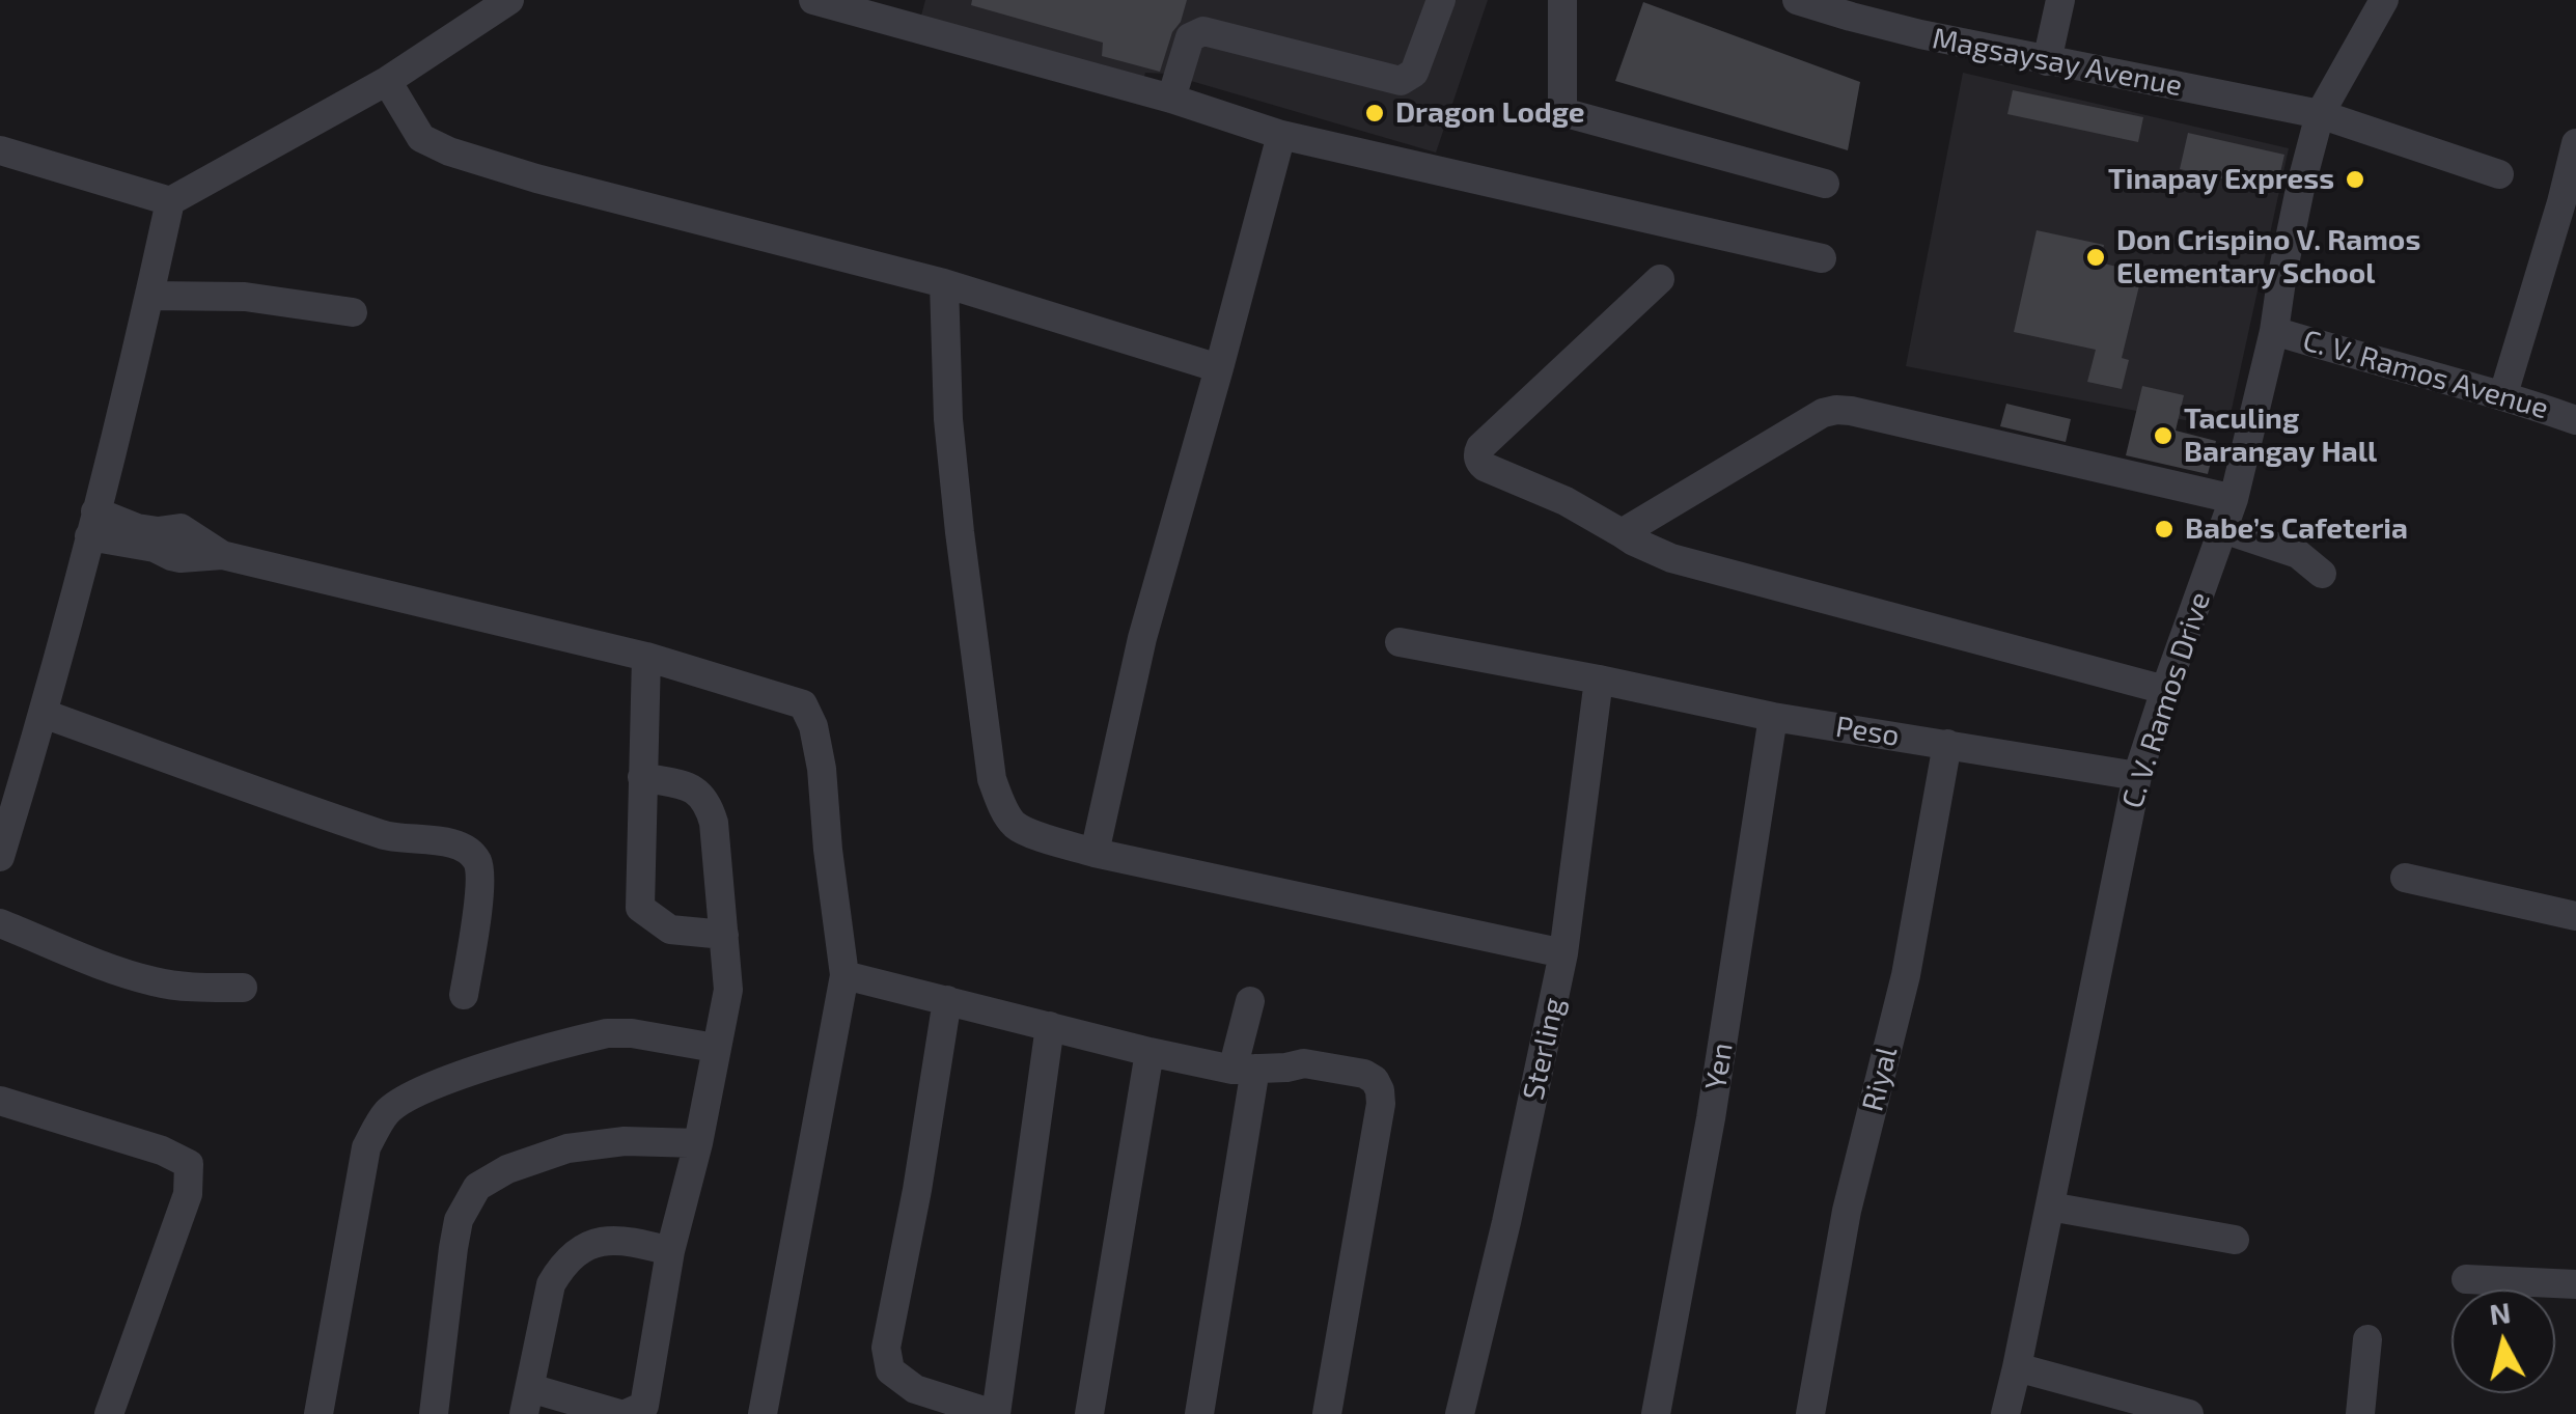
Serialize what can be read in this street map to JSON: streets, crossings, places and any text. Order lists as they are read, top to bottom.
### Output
{
  "streets": {
    "street": [
      "Magsaysay Avenue",
      "C. V. Ramos Avenue",
      "C. V. Ramos Drive",
      "Peso",
      "Sterling",
      "Yen",
      "Riyal"
    ]
  },
  "crossings": [
    ["Magsaysay Avenue", "C. V. Ramos Drive"],
    ["C. V. Ramos Avenue", "C. V. Ramos Drive"],
    ["C. V. Ramos Drive", "Peso"],
    ["Peso", "Sterling"],
    ["Peso", "Yen"],
    ["Peso", "Riyal"]
  ],
  "places": [
    "Dragon Lodge",
    "Tinapay Express",
    "Don Crispino V. Ramos Elementary School",
    "Taculing Barangay Hall",
    "Babe’s Cafeteria"
  ],
  "north": "top"
}
